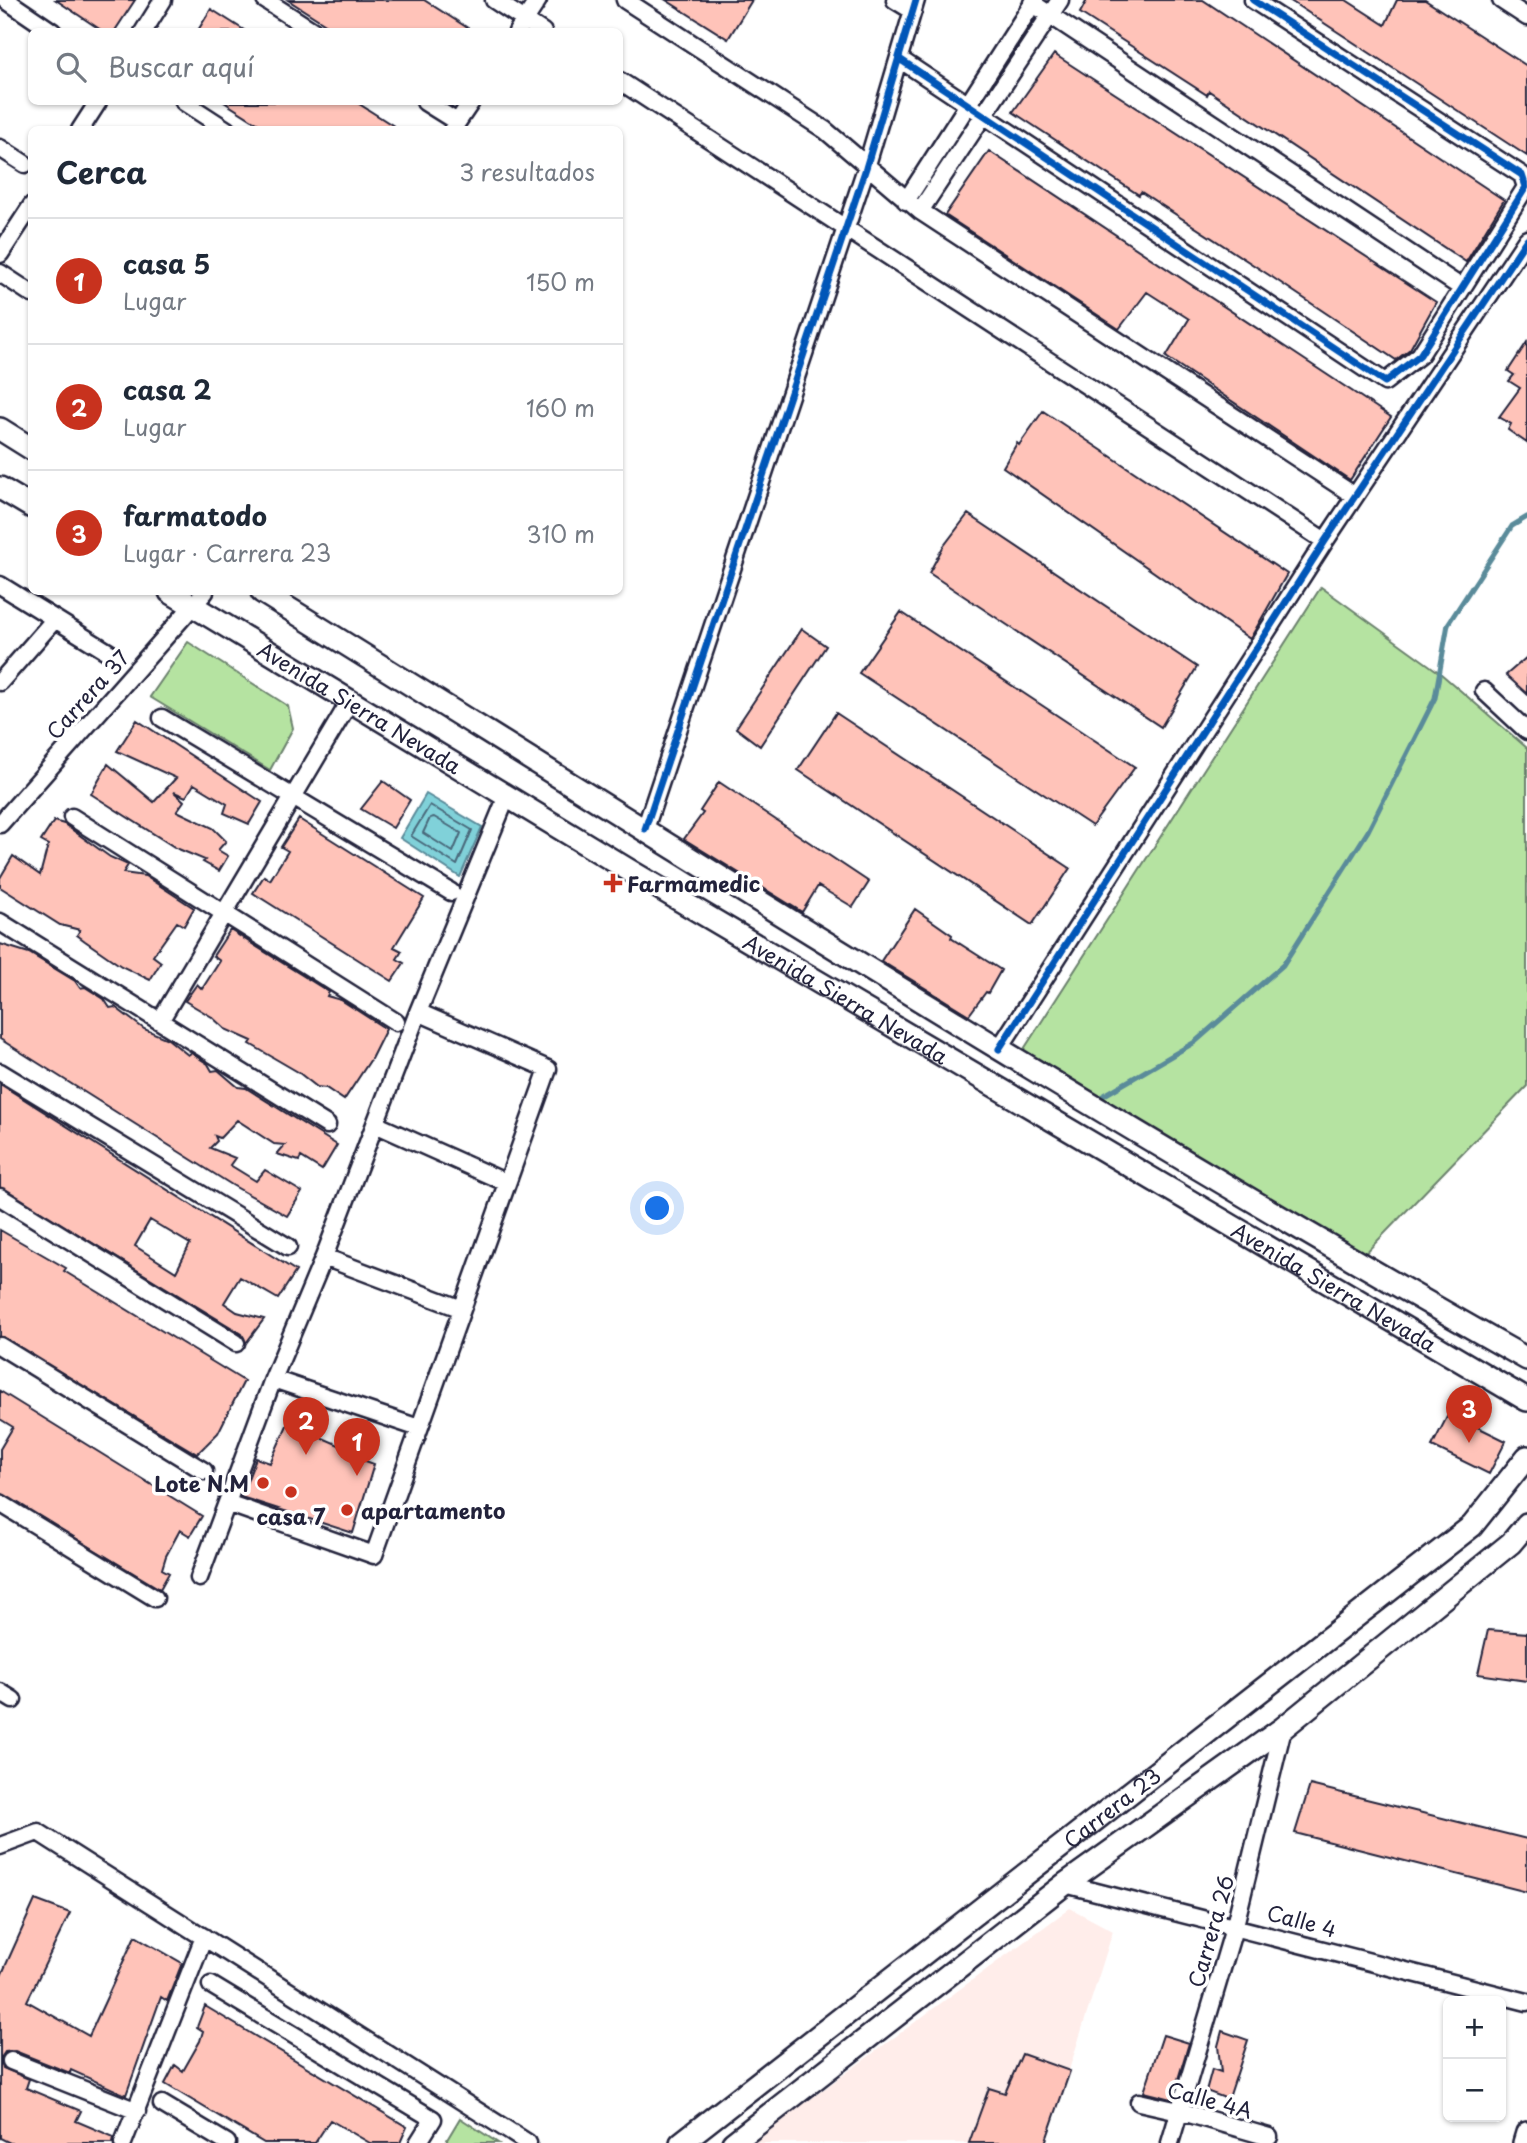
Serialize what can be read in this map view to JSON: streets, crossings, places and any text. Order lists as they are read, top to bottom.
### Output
{
  "streets": {
    "main road": ["Avenida Sierra Nevada", "Carrera 23"],
    "street": [
      "Carrera 37",
      "Calle 4",
      "Carrera 26",
      "Calle 4A"
    ]
  },
  "crossings": [
    ["Carrera 37", "Avenida Sierra Nevada"],
    ["Carrera 23", "Calle 4"],
    ["Carrera 23", "Carrera 26"],
    ["Calle 4", "Carrera 26"],
    ["Carrera 26", "Calle 4A"]
  ],
  "places": {
    "health": ["Farmamedic"],
    "other": ["Lote N.M", "casa 7", "apartamento"]
  },
  "page": {
    "search": "Buscar aquí",
    "heading": ["Cerca", "3 resultados"],
    "list": [
      {
        "mark": "1",
        "name": "casa 5",
        "note": "Lugar",
        "value": "150 m"
      },
      {
        "mark": "2",
        "name": "casa 2",
        "note": "Lugar",
        "value": "160 m"
      },
      {
        "mark": "3",
        "name": "farmatodo",
        "note": "Lugar · Carrera 23",
        "value": "310 m"
      }
    ],
    "pins": ["3", "2", "1"],
    "map_buttons": ["+", "−"]
  }
}
